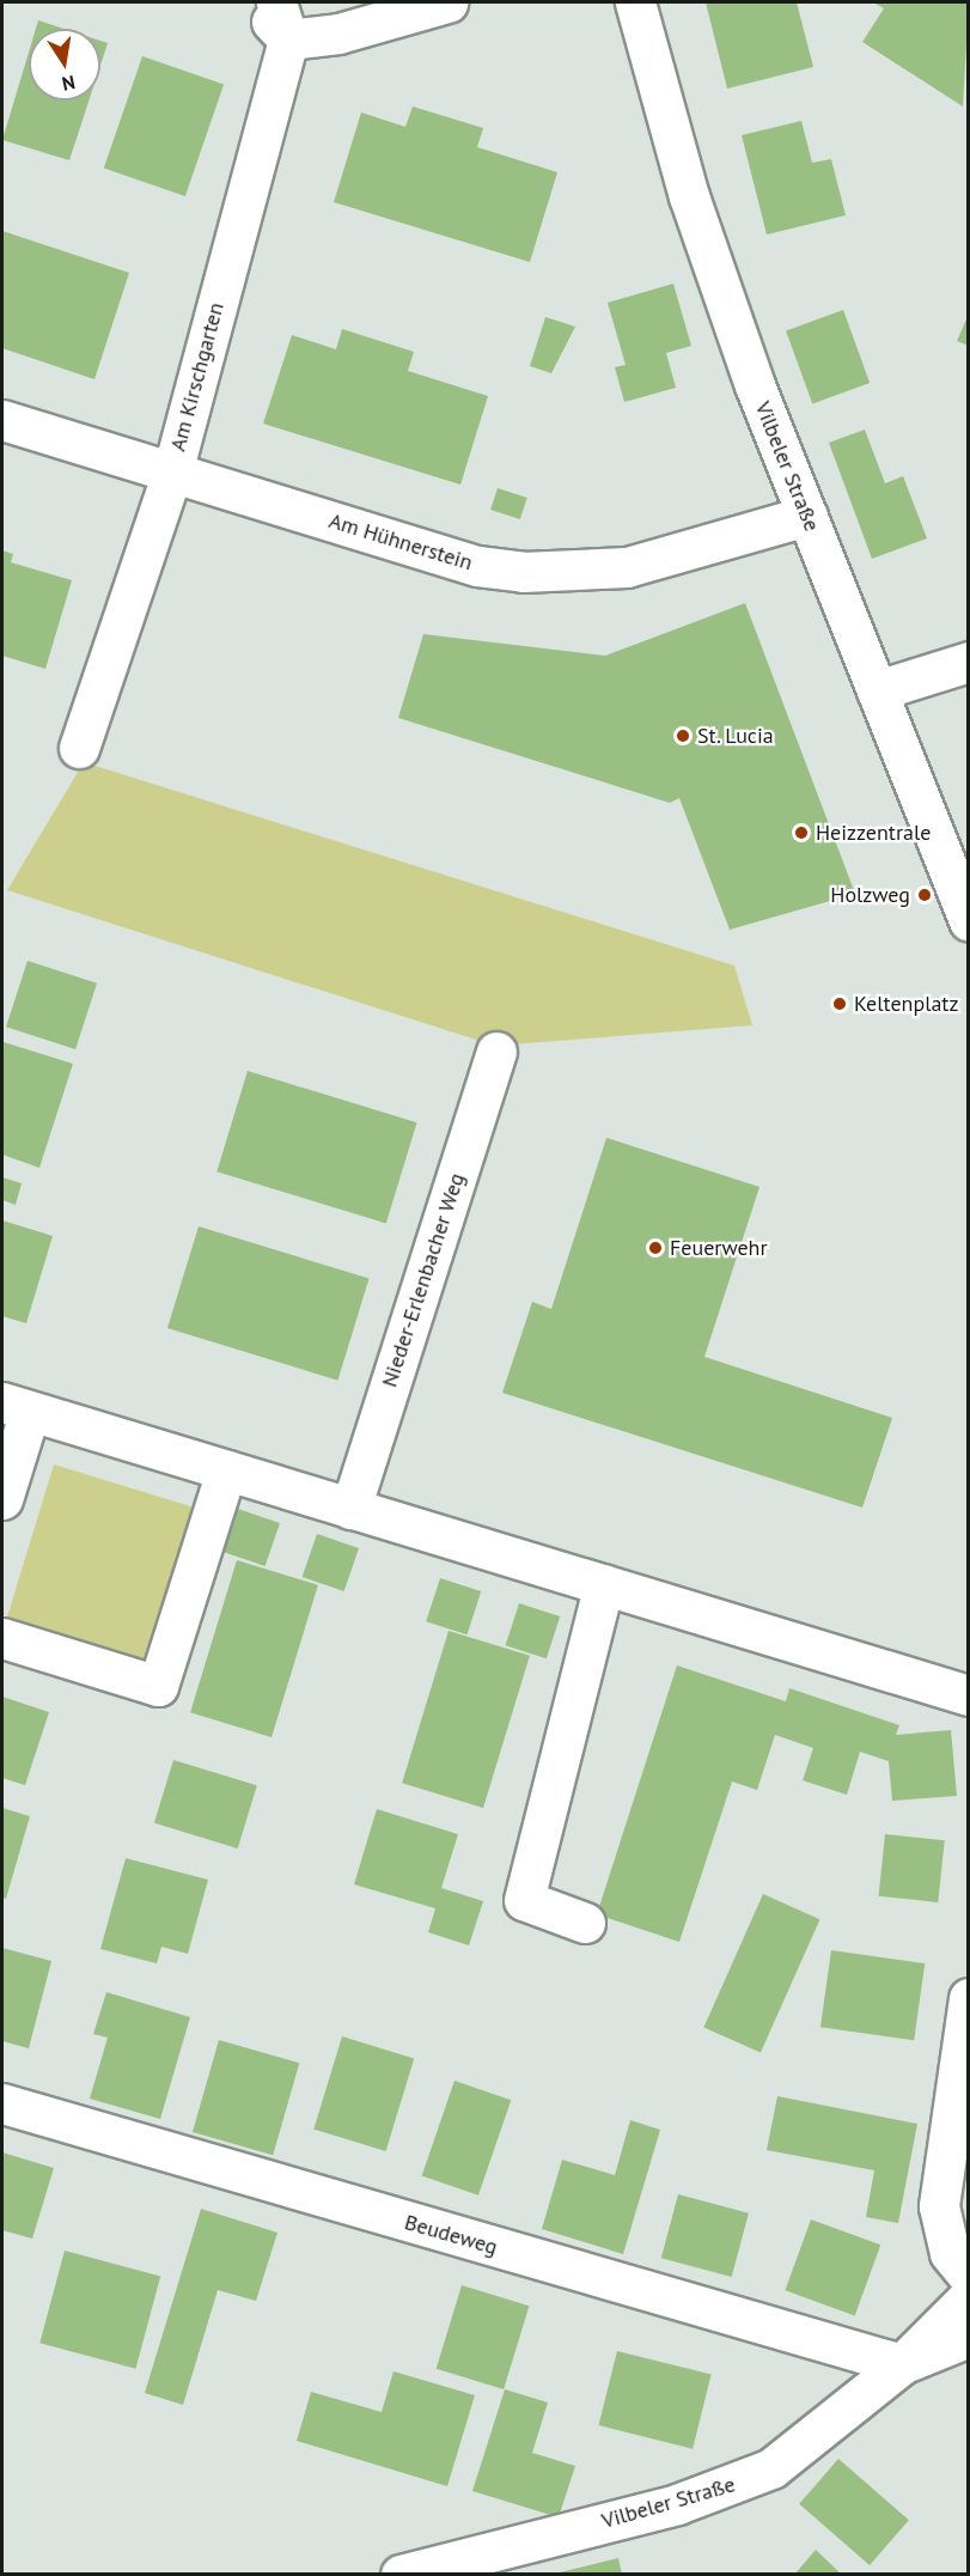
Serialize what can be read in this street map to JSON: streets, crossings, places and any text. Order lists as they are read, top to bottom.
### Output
{
  "streets": {
    "street": [
      "Am Kirschgarten",
      "Vilbeler Straße",
      "Am Hühnerstein",
      "Nieder-Erlenbacher Weg",
      "Beudeweg"
    ]
  },
  "crossings": [
    ["Am Kirschgarten", "Am Hühnerstein"],
    ["Vilbeler Straße", "Am Hühnerstein"],
    ["Vilbeler Straße", "Beudeweg"]
  ],
  "places": [
    "St. Lucia",
    "Heizzentrale",
    "Holzweg",
    "Keltenplatz",
    "Feuerwehr"
  ],
  "north": "bottom"
}
